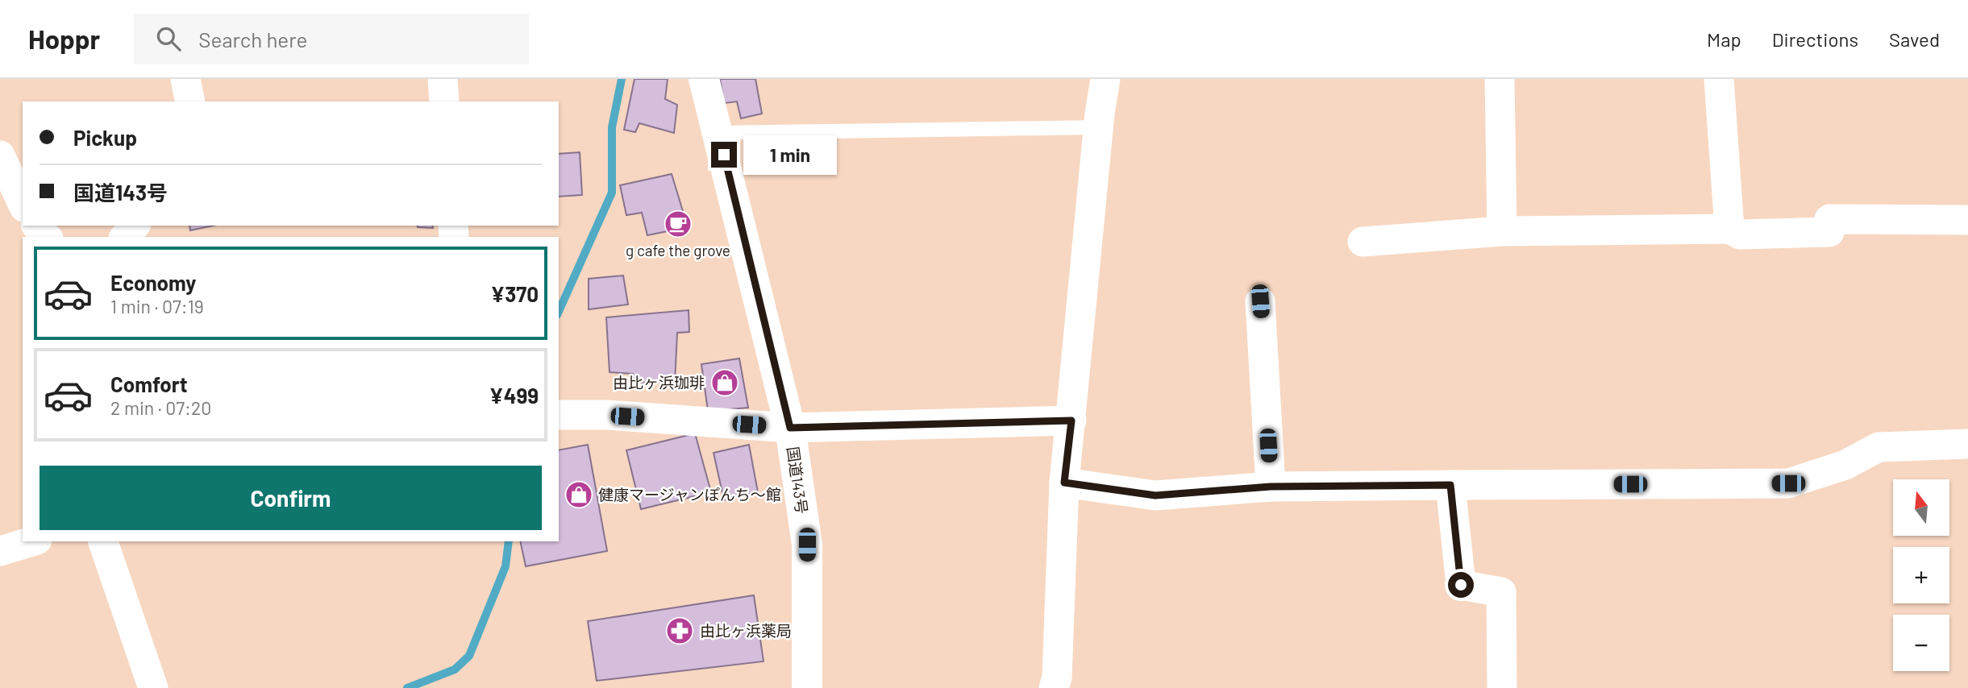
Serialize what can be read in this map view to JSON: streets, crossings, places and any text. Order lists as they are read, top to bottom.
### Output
{
  "streets": {
    "highway": ["国道143号"]
  },
  "places": {
    "cafe": ["g cafe the grove"],
    "shop": ["由比ヶ浜珈琲", "健康マージャンぽんち～館"],
    "pharmacy": ["由比ヶ浜薬局"]
  },
  "north": "top",
  "page": {
    "header": "Hoppr",
    "search": "Search here",
    "nav": ["Map", "Directions", "Saved"],
    "banner": ["Pickup", "国道143号"],
    "bubble": "1 min",
    "list": [
      {
        "name": "Economy",
        "note": "1 min · 07:19",
        "value": "¥370"
      },
      {
        "name": "Comfort",
        "note": "2 min · 07:20",
        "value": "¥499"
      }
    ],
    "buttons": "Confirm",
    "map_buttons": ["+", "−"]
  }
}
